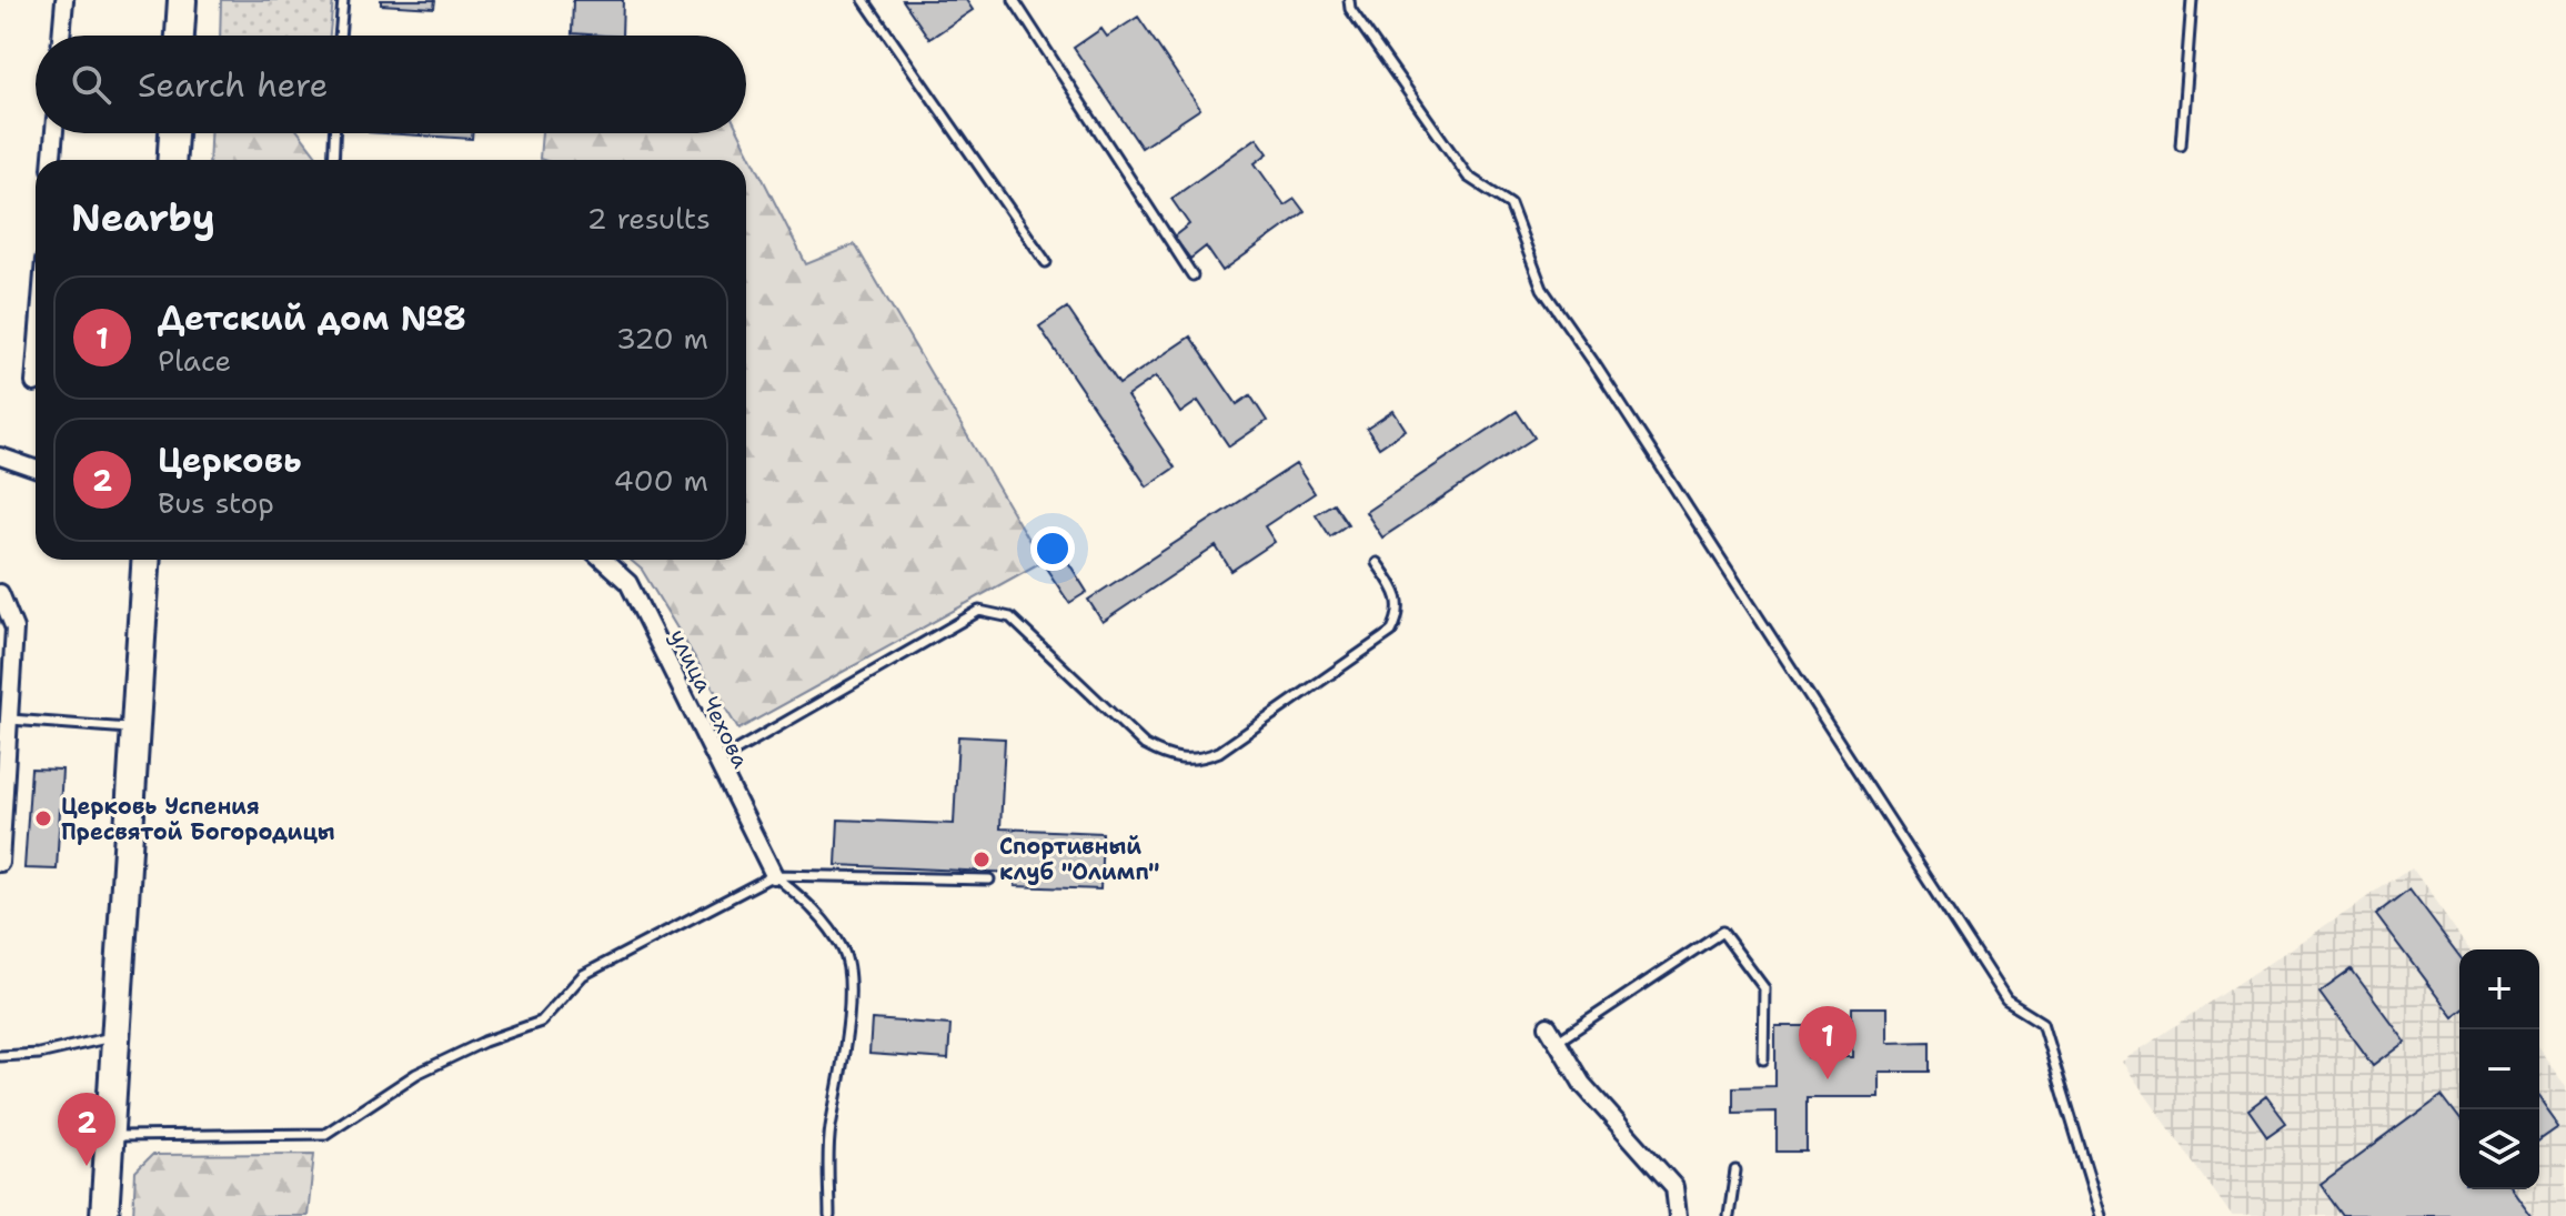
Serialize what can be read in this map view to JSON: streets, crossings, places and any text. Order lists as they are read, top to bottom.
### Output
{
  "streets": {
    "street": ["улица Чехова"]
  },
  "places": ["Церковь Успения Пресвятой Богородицы", "Спортивный клуб \"Олимп\""],
  "page": {
    "search": "Search here",
    "heading": ["Nearby", "2 results"],
    "list": [
      {
        "mark": "1",
        "name": "Детский дом №8",
        "note": "Place",
        "value": "320 m"
      },
      {
        "mark": "2",
        "name": "Церковь",
        "note": "Bus stop",
        "value": "400 m"
      }
    ],
    "map_buttons": ["+", "−"],
    "pins": ["1", "2"]
  }
}
